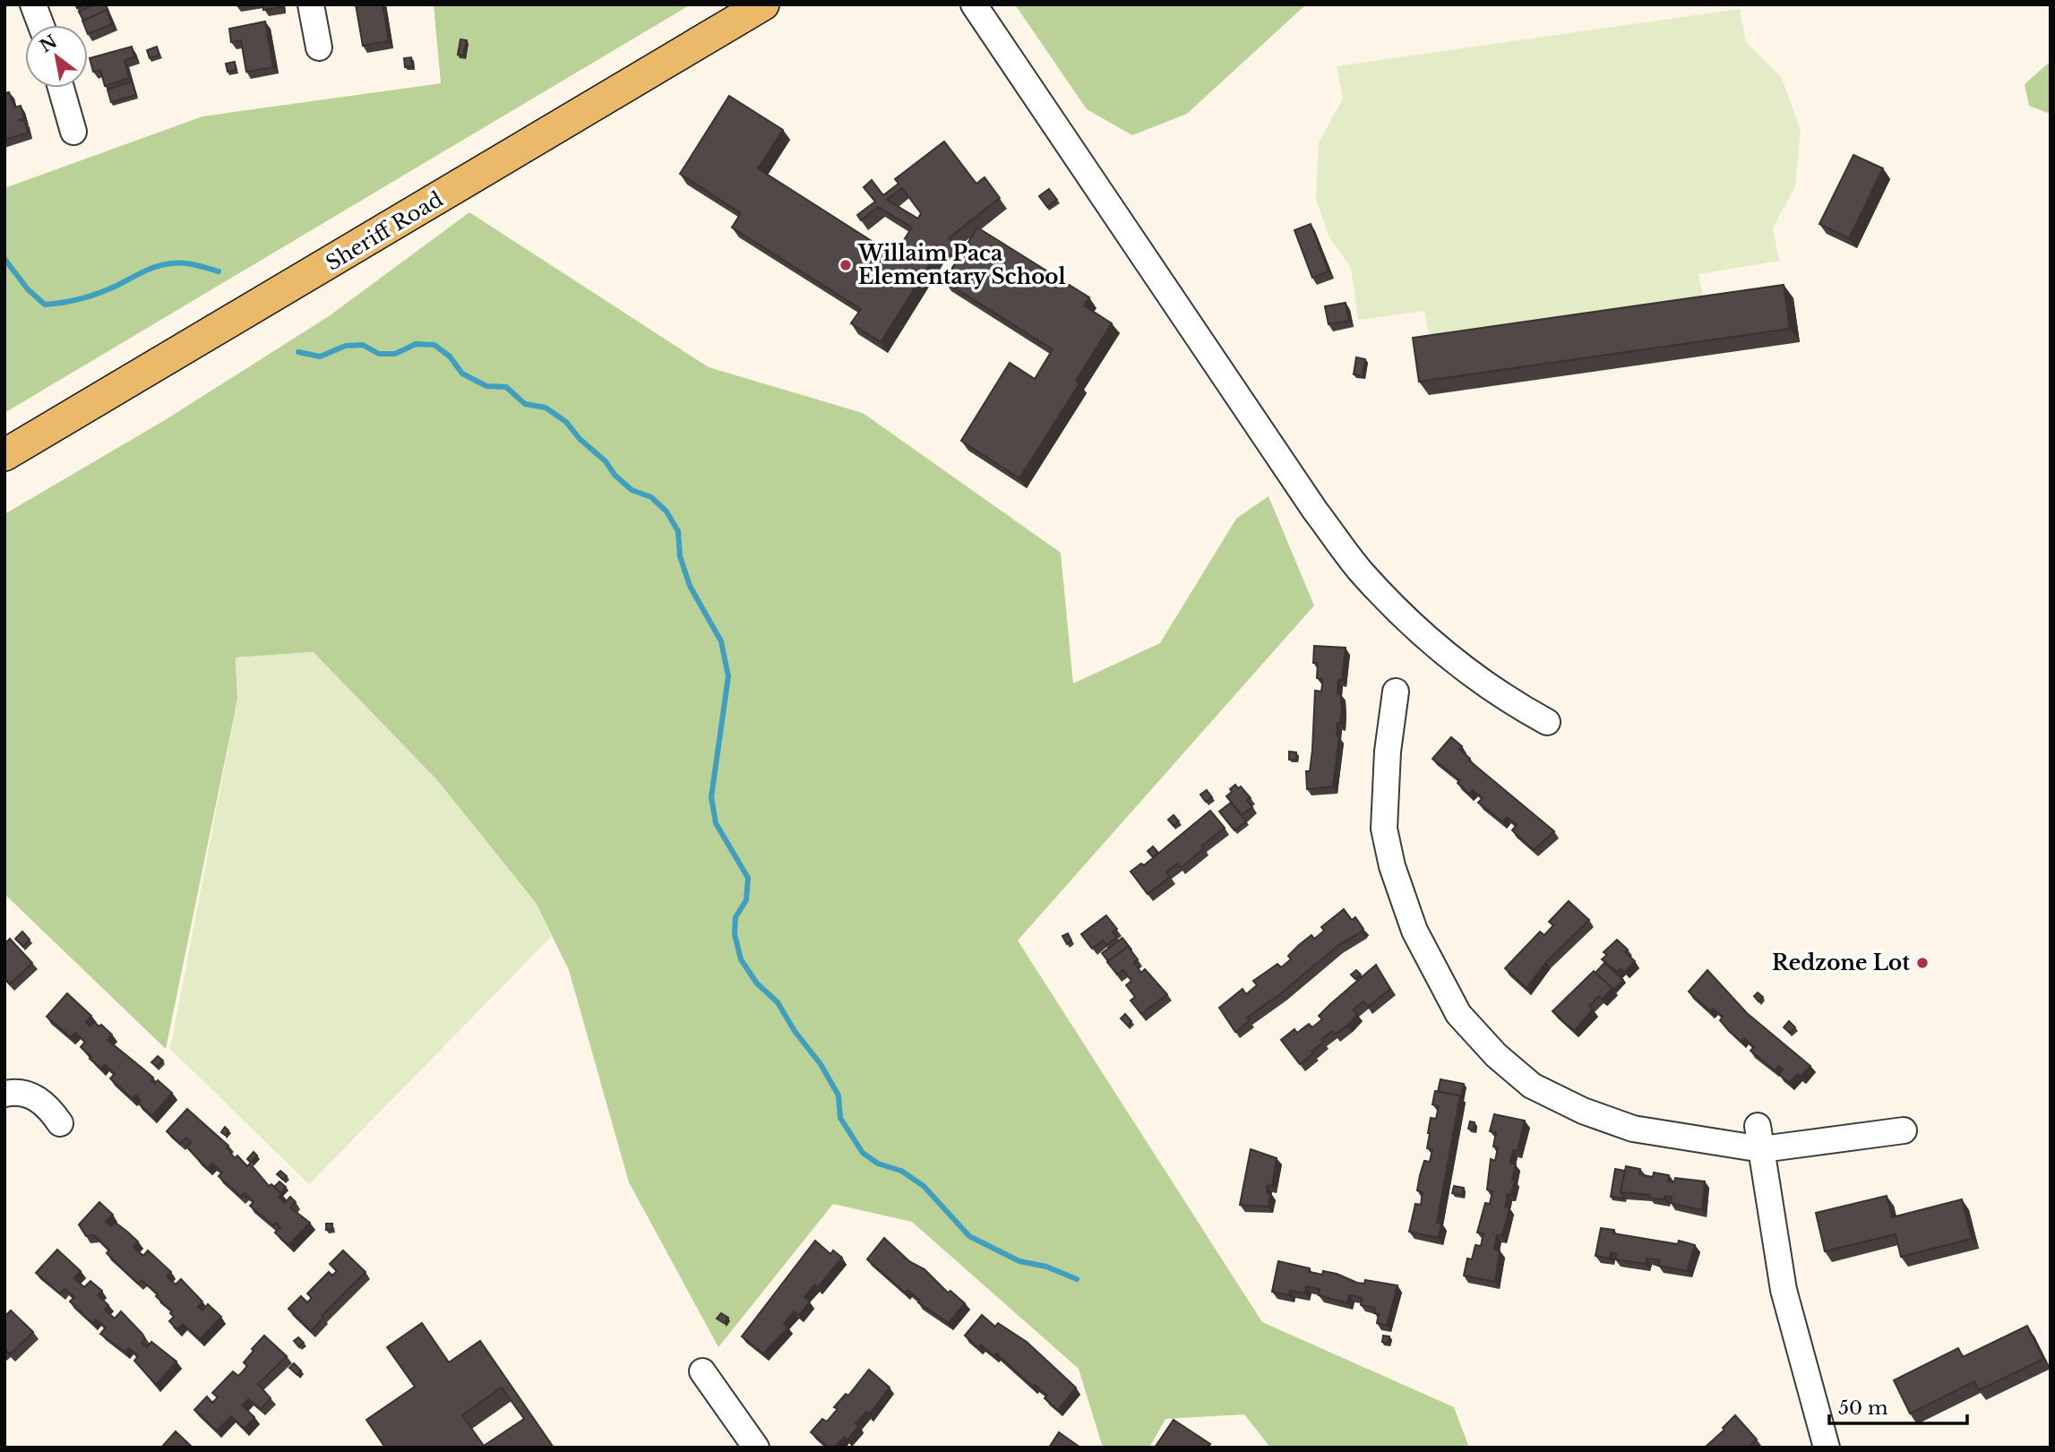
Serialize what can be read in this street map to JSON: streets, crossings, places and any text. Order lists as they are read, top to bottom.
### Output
{
  "streets": {
    "main road": ["Sheriff Road"]
  },
  "places": ["Willaim Paca Elementary School", "Redzone Lot"],
  "scale_bar": "50 m",
  "north": "top left"
}
